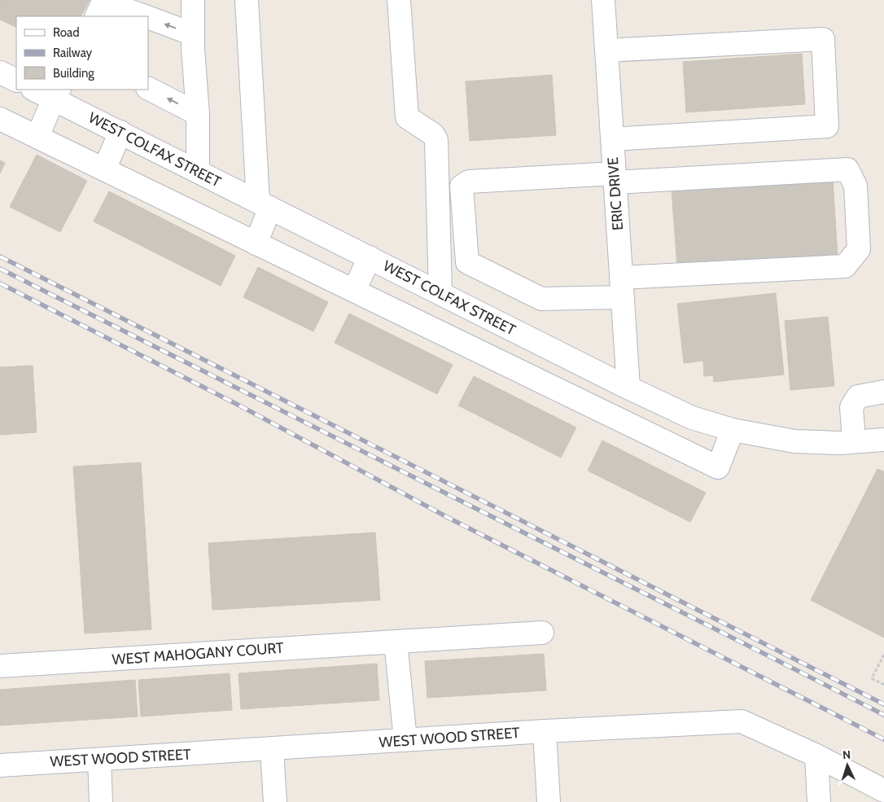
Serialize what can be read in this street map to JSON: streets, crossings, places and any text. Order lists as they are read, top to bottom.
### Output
{
  "streets": {
    "street": [
      "WEST COLFAX STREET",
      "ERIC DRIVE",
      "WEST MAHOGANY COURT",
      "WEST WOOD STREET"
    ]
  },
  "crossings": [
    ["WEST COLFAX STREET", "ERIC DRIVE"]
  ],
  "legend": ["Road", "Railway", "Building"],
  "north": "top"
}
